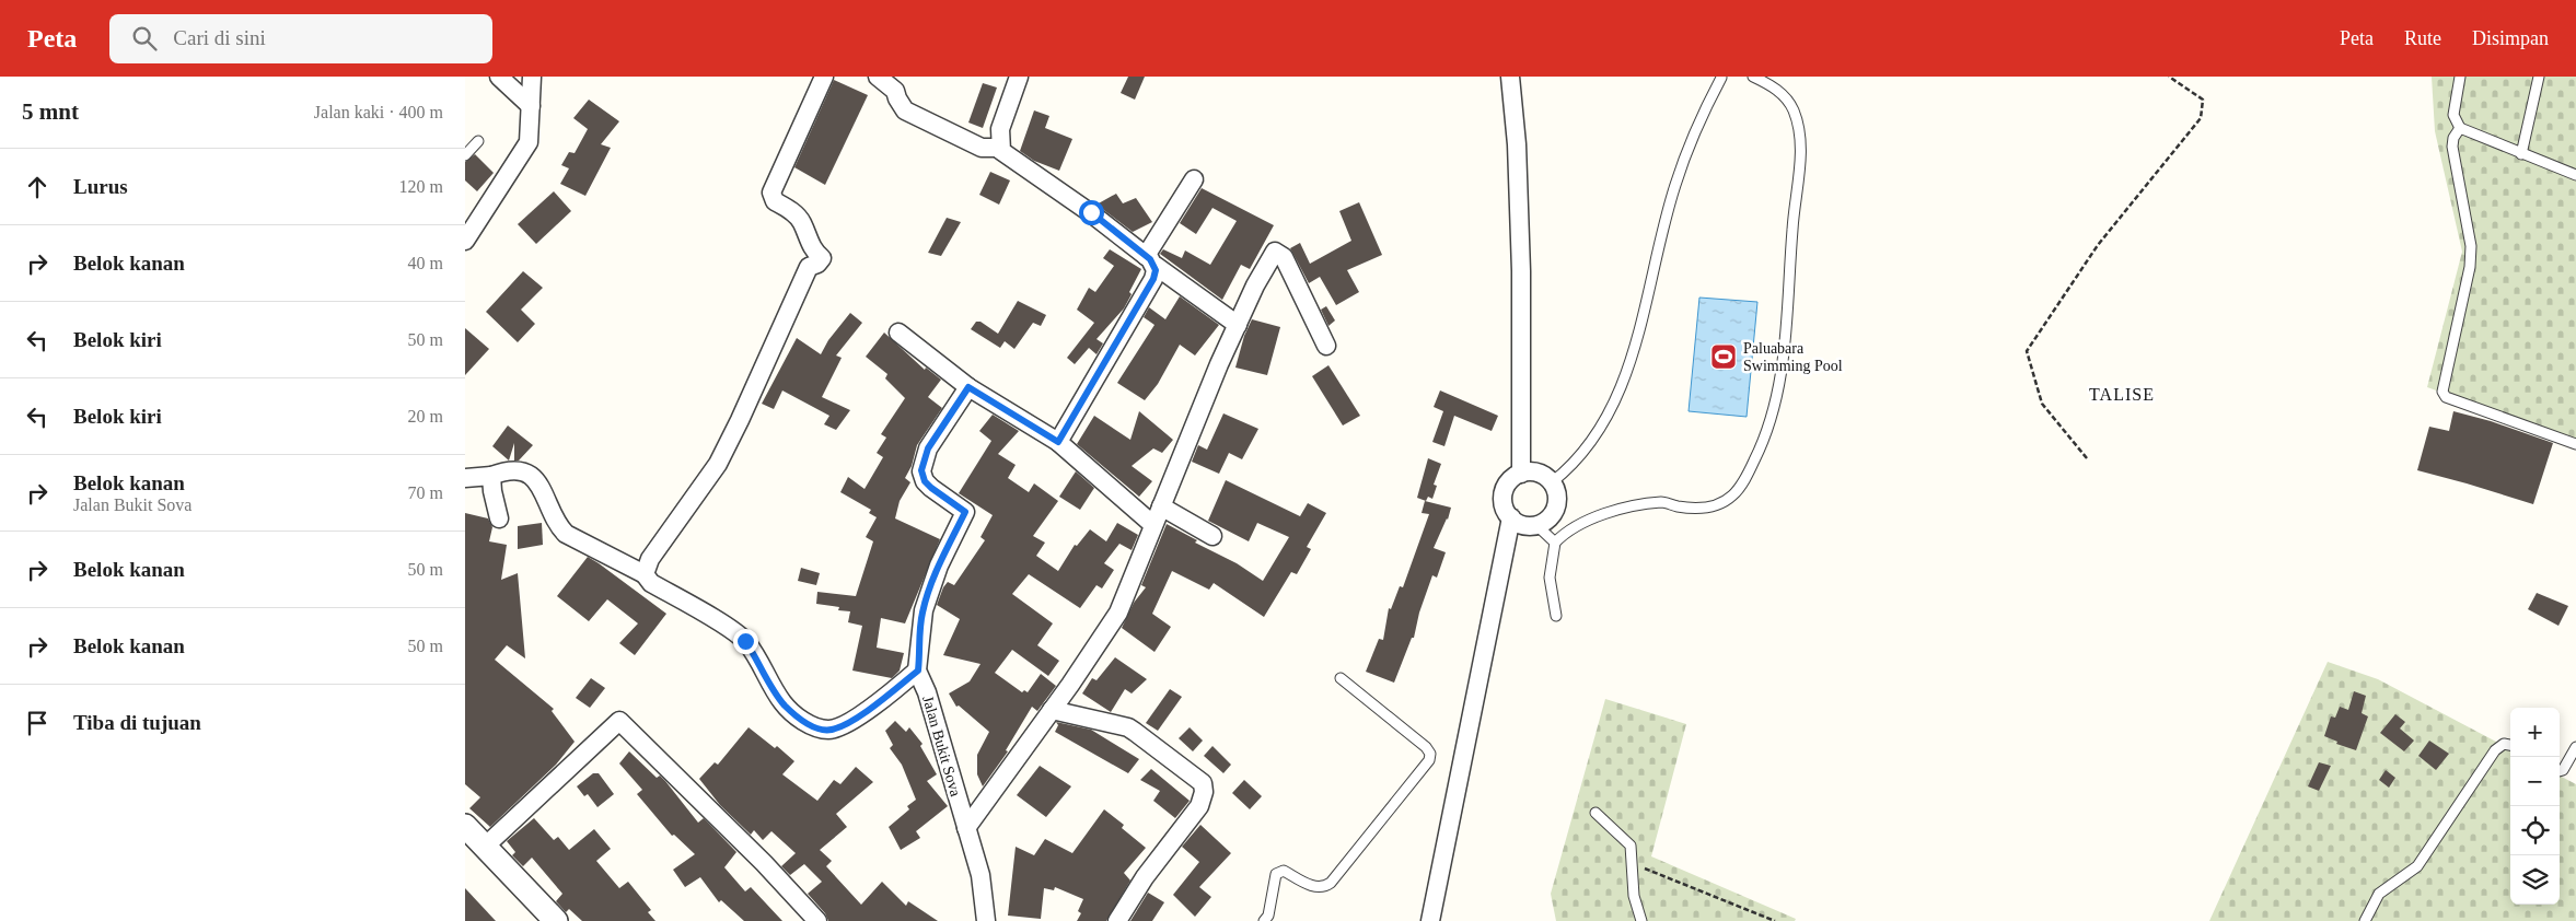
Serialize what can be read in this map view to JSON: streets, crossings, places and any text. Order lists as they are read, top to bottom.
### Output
{
  "streets": {
    "street": ["Jalan Bukit Sova"]
  },
  "districts": ["TALISE"],
  "places": {
    "sports": ["Paluabara Swimming Pool"]
  },
  "page": {
    "header": "Peta",
    "search": "Cari di sini",
    "nav": ["Peta", "Rute", "Disimpan"],
    "heading": ["5 mnt", "Jalan kaki · 400 m"],
    "list": [
      ["Lurus", "120 m"],
      ["Belok kanan", "40 m"],
      ["Belok kiri", "50 m"],
      ["Belok kiri", "20 m"],
      ["Belok kanan", "Jalan Bukit Sova", "70 m"],
      ["Belok kanan", "50 m"],
      ["Belok kanan", "50 m"],
      "Tiba di tujuan"
    ],
    "map_buttons": ["+", "−"]
  }
}
